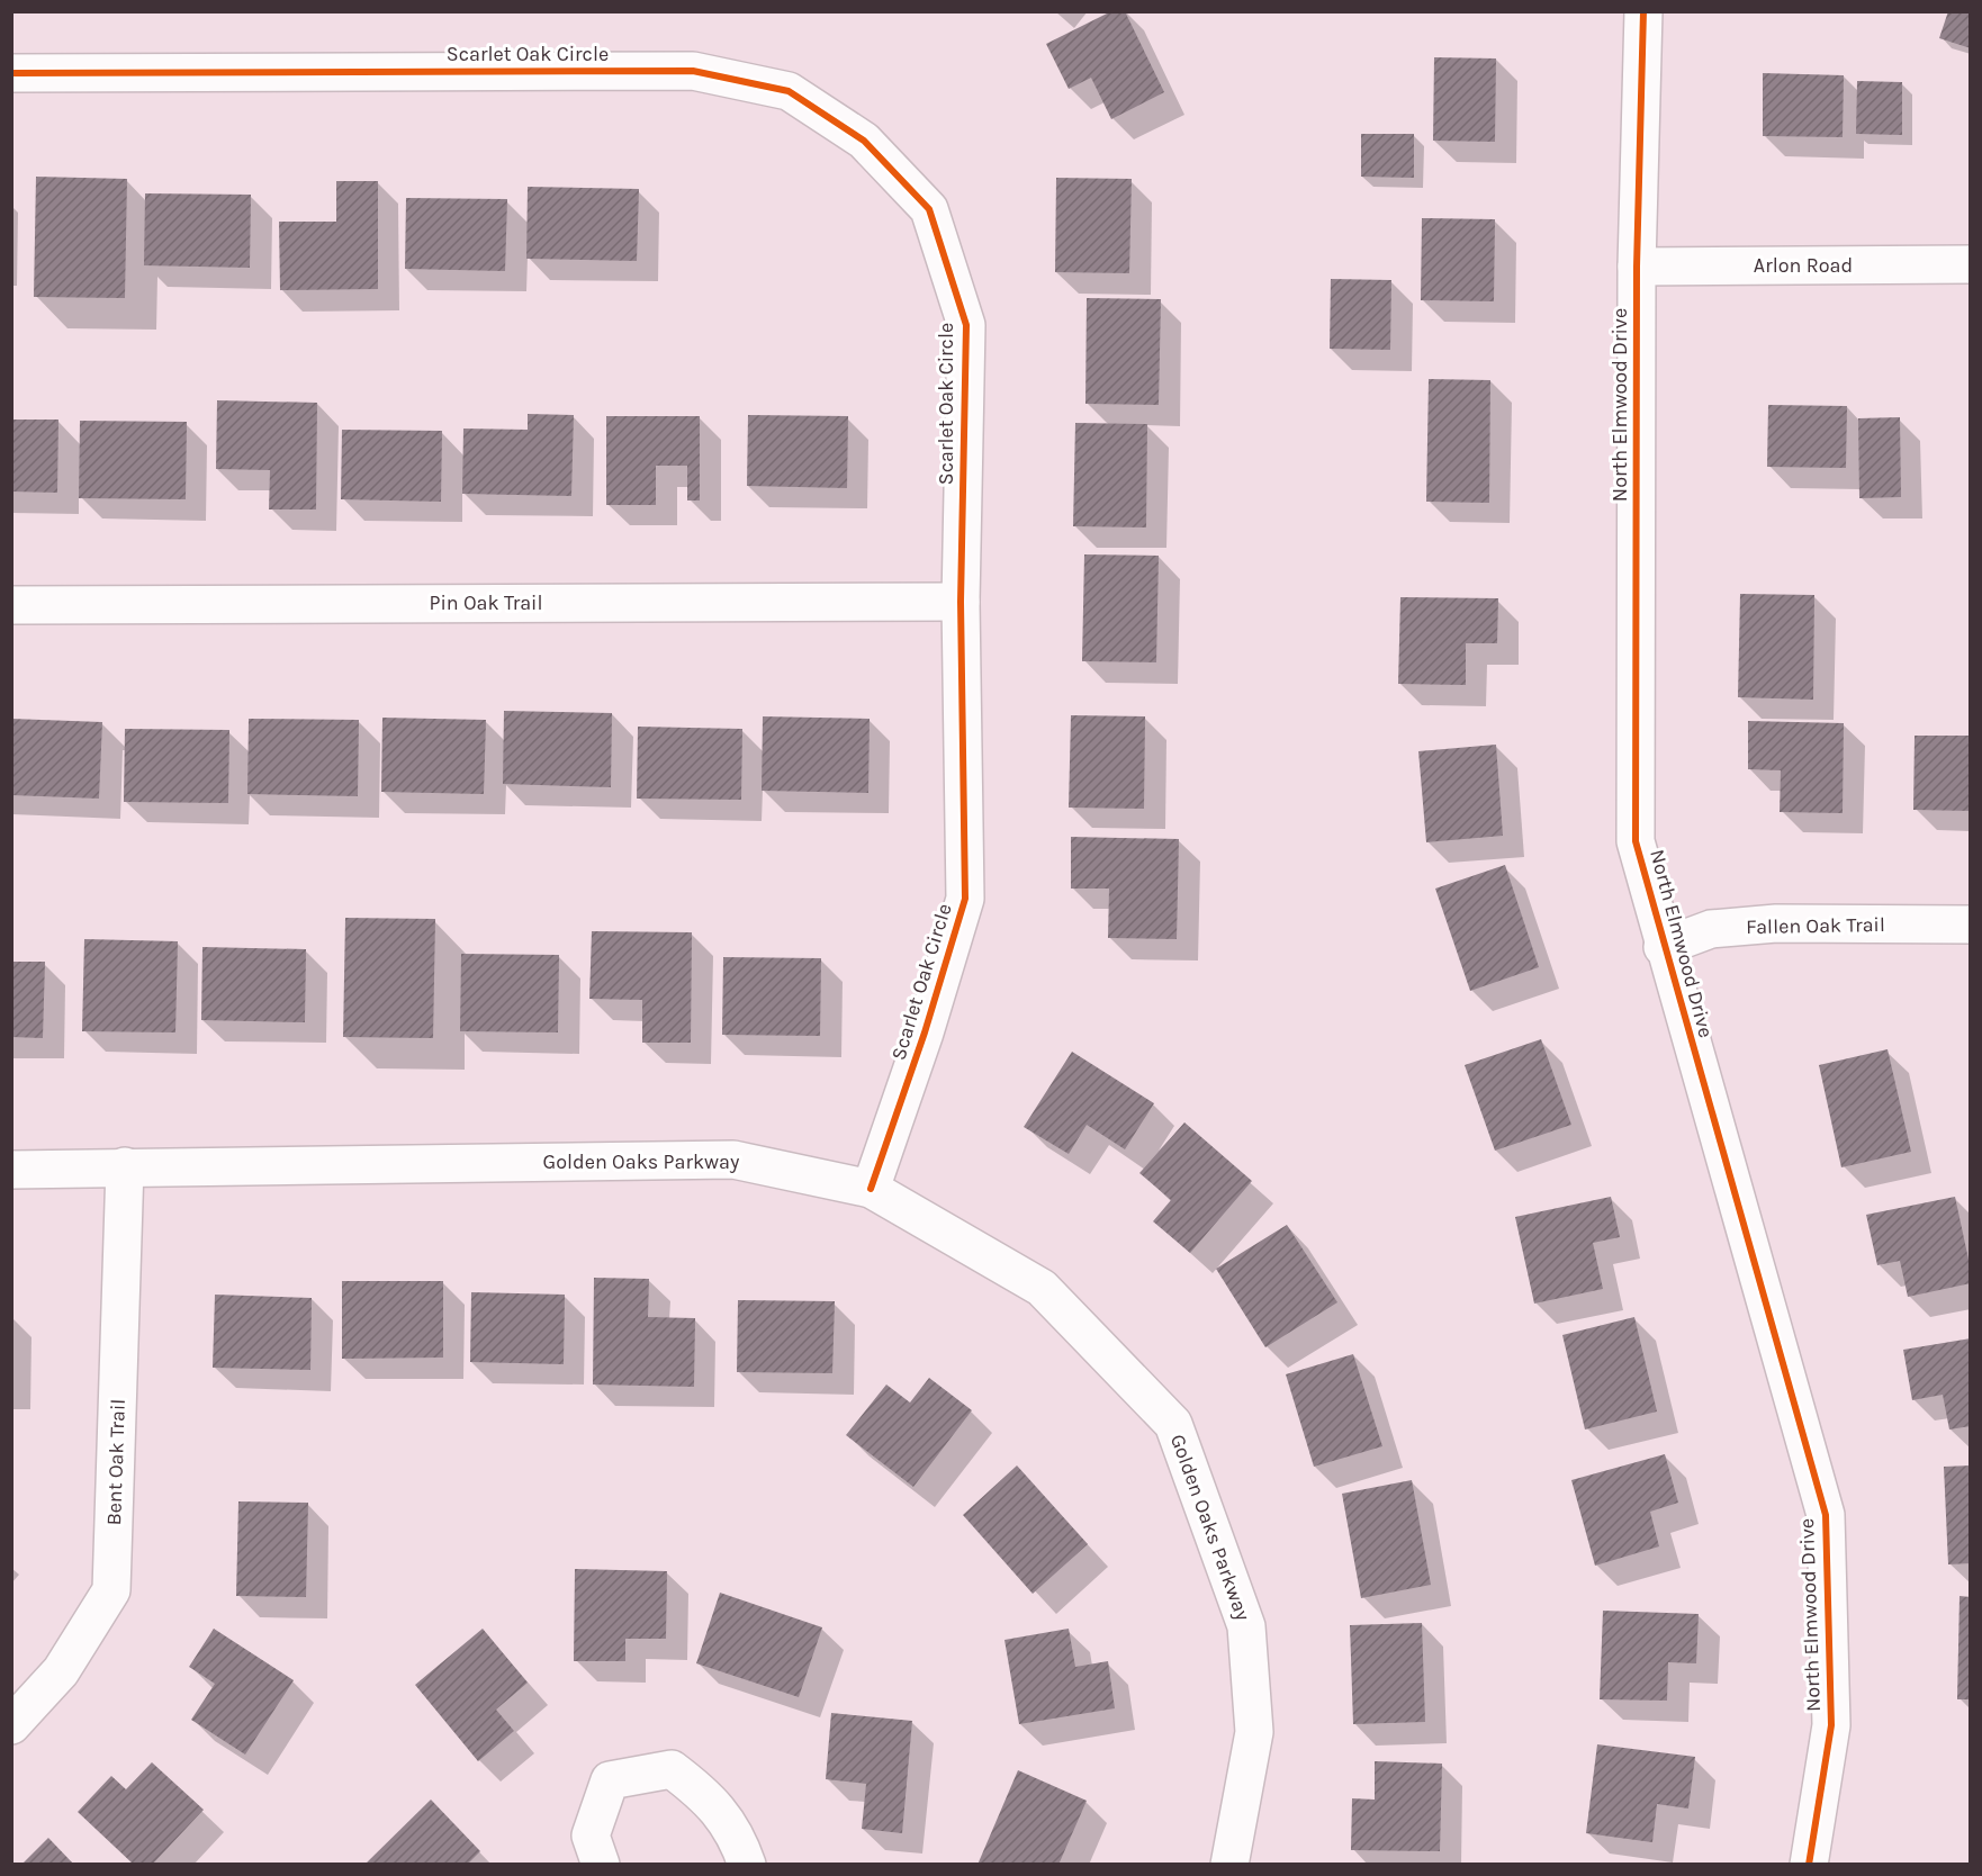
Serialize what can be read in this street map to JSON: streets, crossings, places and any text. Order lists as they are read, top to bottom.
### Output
{
  "streets": {
    "street": [
      "Scarlet Oak Circle",
      "Arlon Road",
      "North Elmwood Drive",
      "Pin Oak Trail",
      "Fallen Oak Trail",
      "Golden Oaks Parkway",
      "Bent Oak Trail"
    ]
  },
  "crossings": [
    ["Scarlet Oak Circle", "Pin Oak Trail"],
    ["Scarlet Oak Circle", "Golden Oaks Parkway"],
    ["Arlon Road", "North Elmwood Drive"],
    ["North Elmwood Drive", "Fallen Oak Trail"],
    ["Golden Oaks Parkway", "Bent Oak Trail"]
  ]
}
